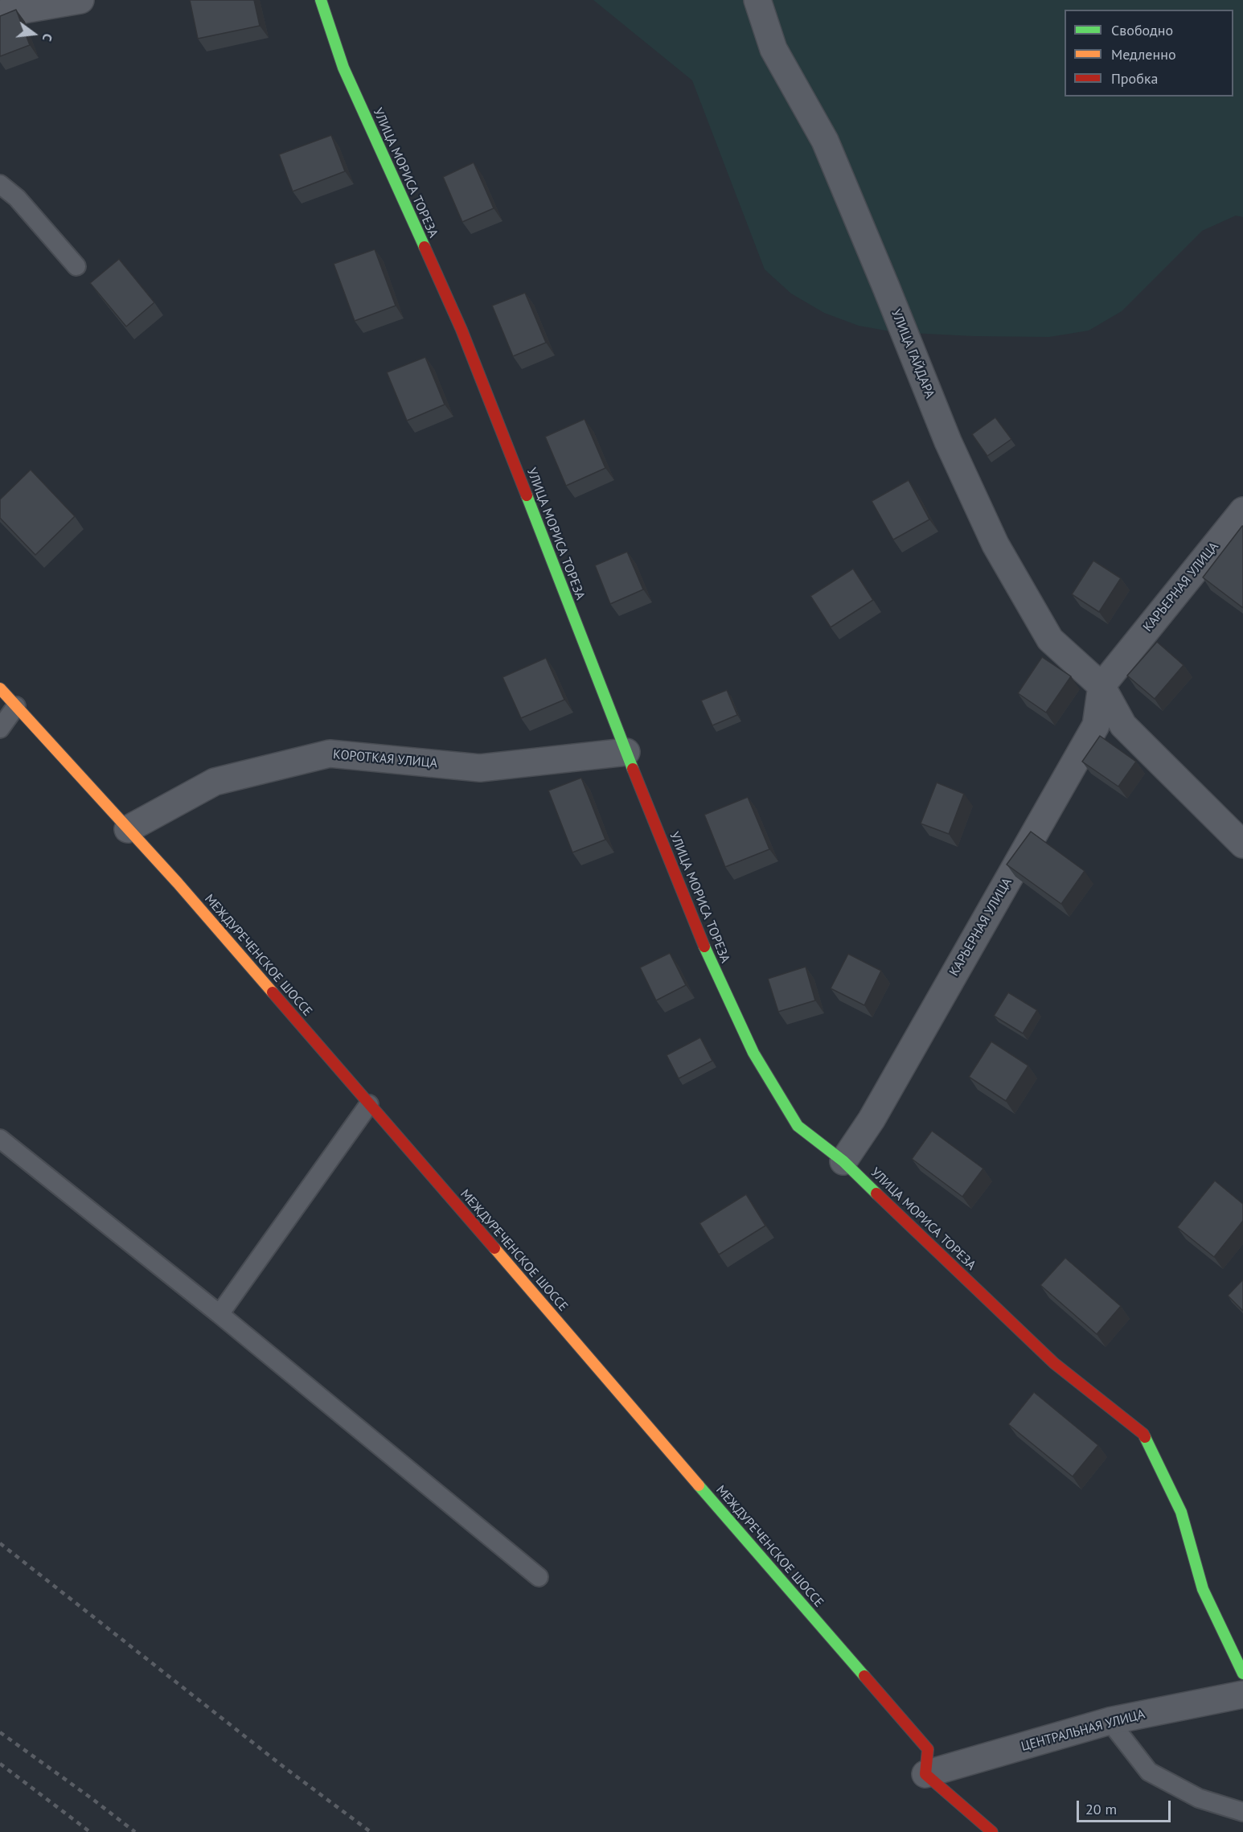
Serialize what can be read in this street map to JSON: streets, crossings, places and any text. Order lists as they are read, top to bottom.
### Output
{
  "streets": {
    "street": [
      "УЛИЦА МОРИСА ТОРЕЗА",
      "УЛИЦА ГАЙДАРА",
      "КАРЬЕРНАЯ УЛИЦА",
      "КОРОТКАЯ УЛИЦА",
      "МЕЖДУРЕЧЕНСКОЕ ШОССЕ",
      "ЦЕНТРАЛЬНАЯ УЛИЦА"
    ]
  },
  "crossings": [
    ["УЛИЦА МОРИСА ТОРЕЗА", "КАРЬЕРНАЯ УЛИЦА"],
    ["УЛИЦА МОРИСА ТОРЕЗА", "КОРОТКАЯ УЛИЦА"],
    ["УЛИЦА ГАЙДАРА", "КАРЬЕРНАЯ УЛИЦА"],
    ["КОРОТКАЯ УЛИЦА", "МЕЖДУРЕЧЕНСКОЕ ШОССЕ"],
    ["МЕЖДУРЕЧЕНСКОЕ ШОССЕ", "ЦЕНТРАЛЬНАЯ УЛИЦА"]
  ],
  "legend": ["Свободно", "Медленно", "Пробка"],
  "scale_bar": "20 m",
  "north": "right"
}
